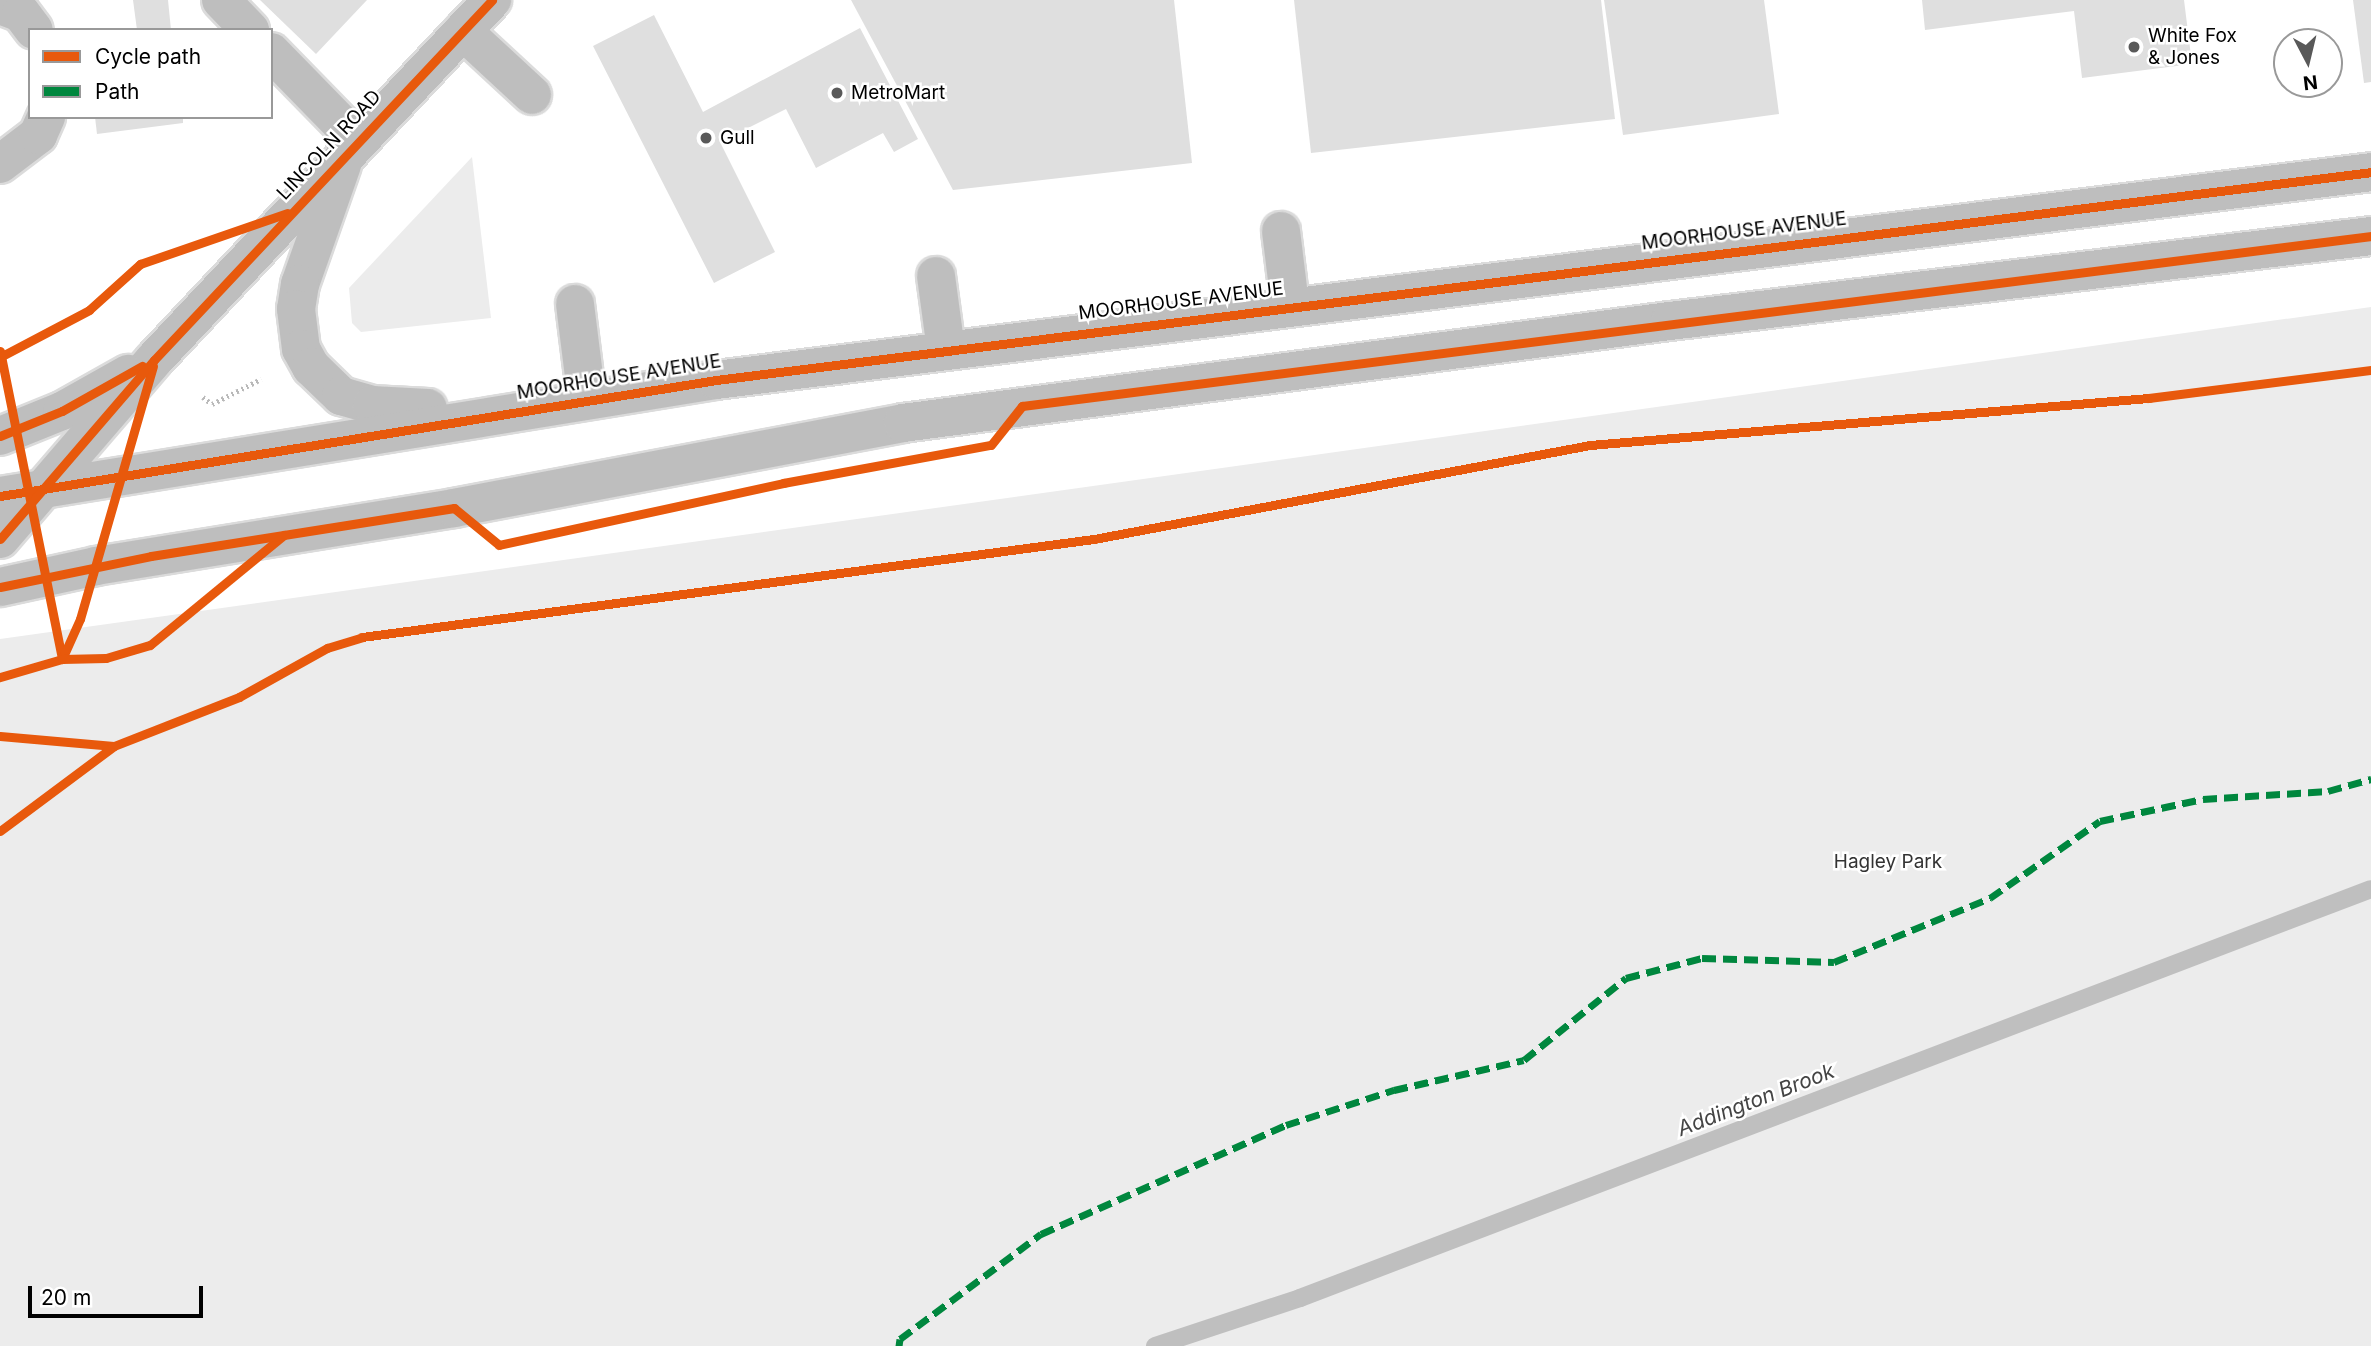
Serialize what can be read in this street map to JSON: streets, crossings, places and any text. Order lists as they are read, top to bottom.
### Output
{
  "streets": {
    "main road": ["LINCOLN ROAD", "MOORHOUSE AVENUE"]
  },
  "crossings": [
    ["LINCOLN ROAD", "MOORHOUSE AVENUE"]
  ],
  "water": ["Addington Brook"],
  "parks": ["Hagley Park"],
  "places": ["White Fox & Jones", "MetroMart", "Gull"],
  "legend": ["Cycle path", "Path"],
  "scale_bar": "20 m",
  "north": "bottom"
}
